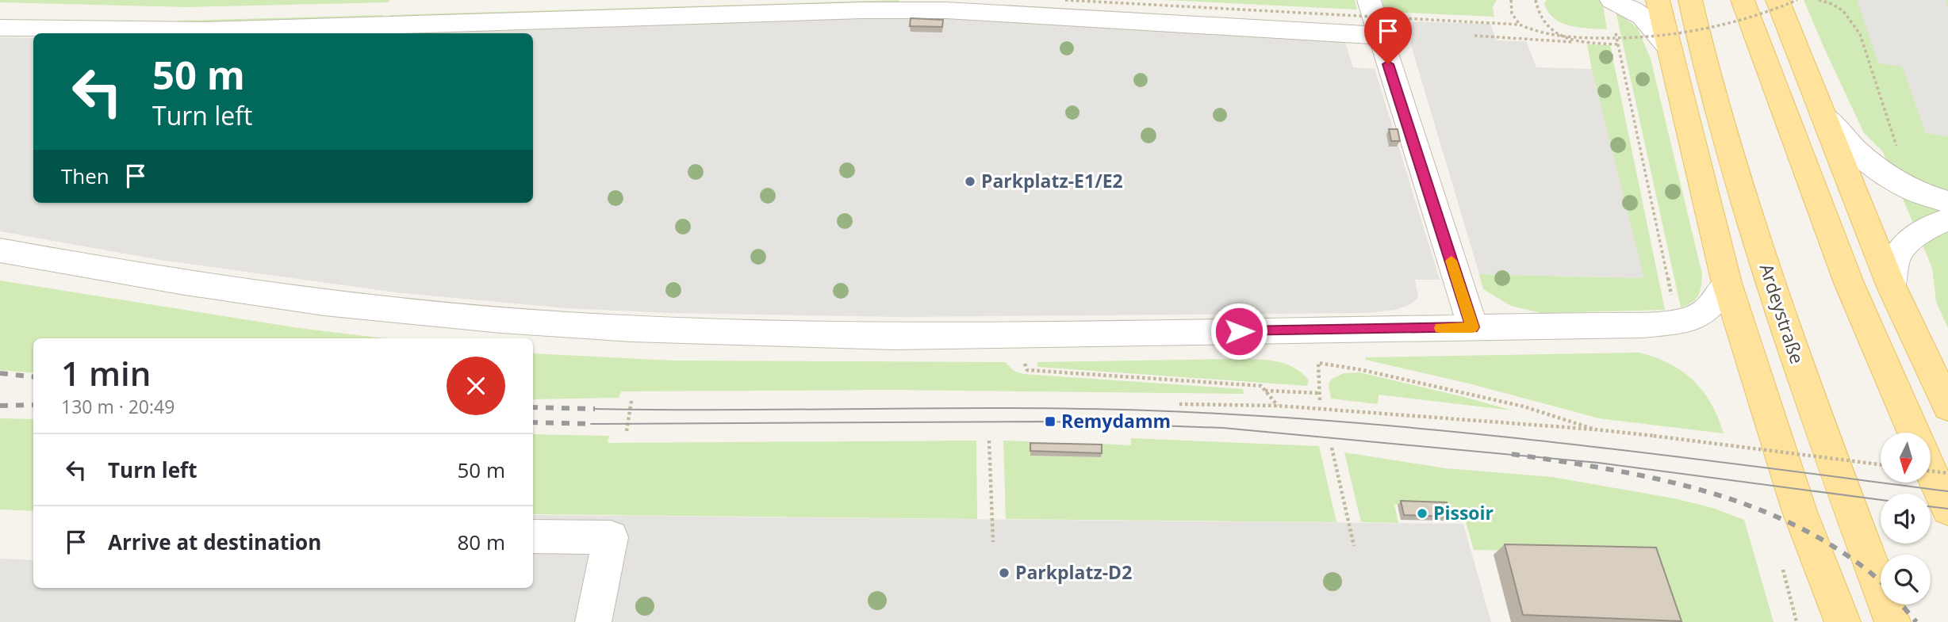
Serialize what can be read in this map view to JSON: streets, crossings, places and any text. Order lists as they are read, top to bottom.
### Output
{
  "streets": {
    "main road": ["Ardeystraße"]
  },
  "places": {
    "other": ["Parkplatz-E1/E2", "Pissoir", "Parkplatz-D2"],
    "transit": ["Remydamm"]
  },
  "north": "bottom",
  "page": {
    "turn": ["50 m", "Turn left"],
    "then": "Then",
    "heading": ["1 min", "130 m · 20:49"],
    "list": [
      {
        "name": "Turn left",
        "value": "50 m"
      },
      {
        "name": "Arrive at destination",
        "value": "80 m"
      }
    ]
  }
}
